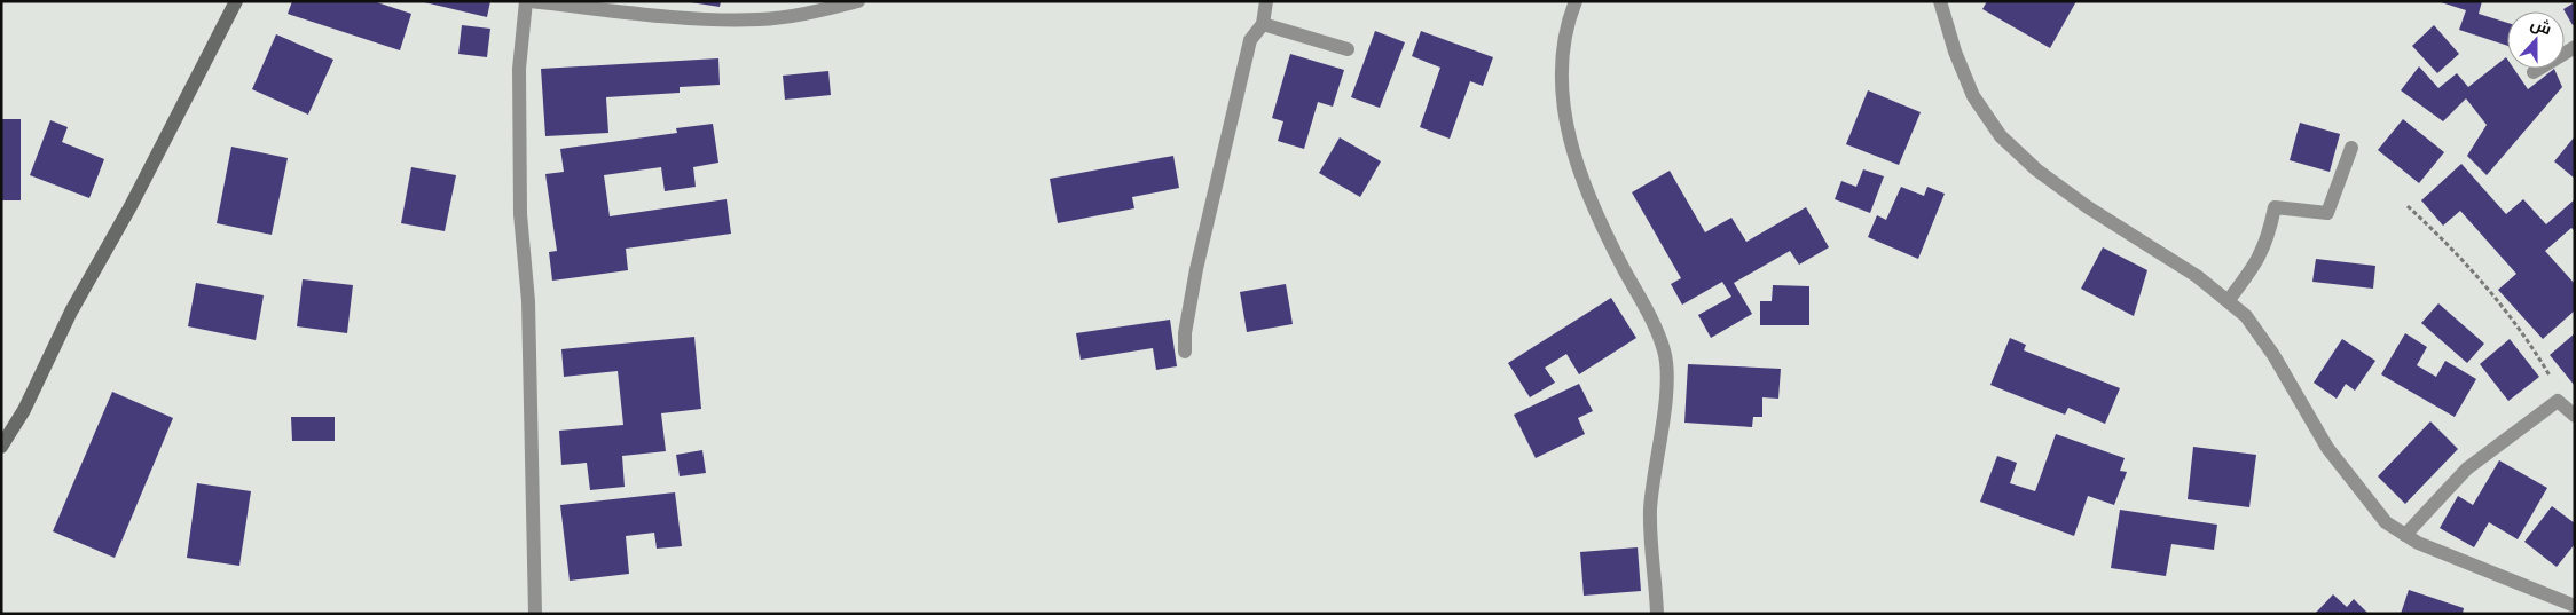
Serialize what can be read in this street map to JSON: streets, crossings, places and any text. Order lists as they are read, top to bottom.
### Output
{
  "north": "top"
}
